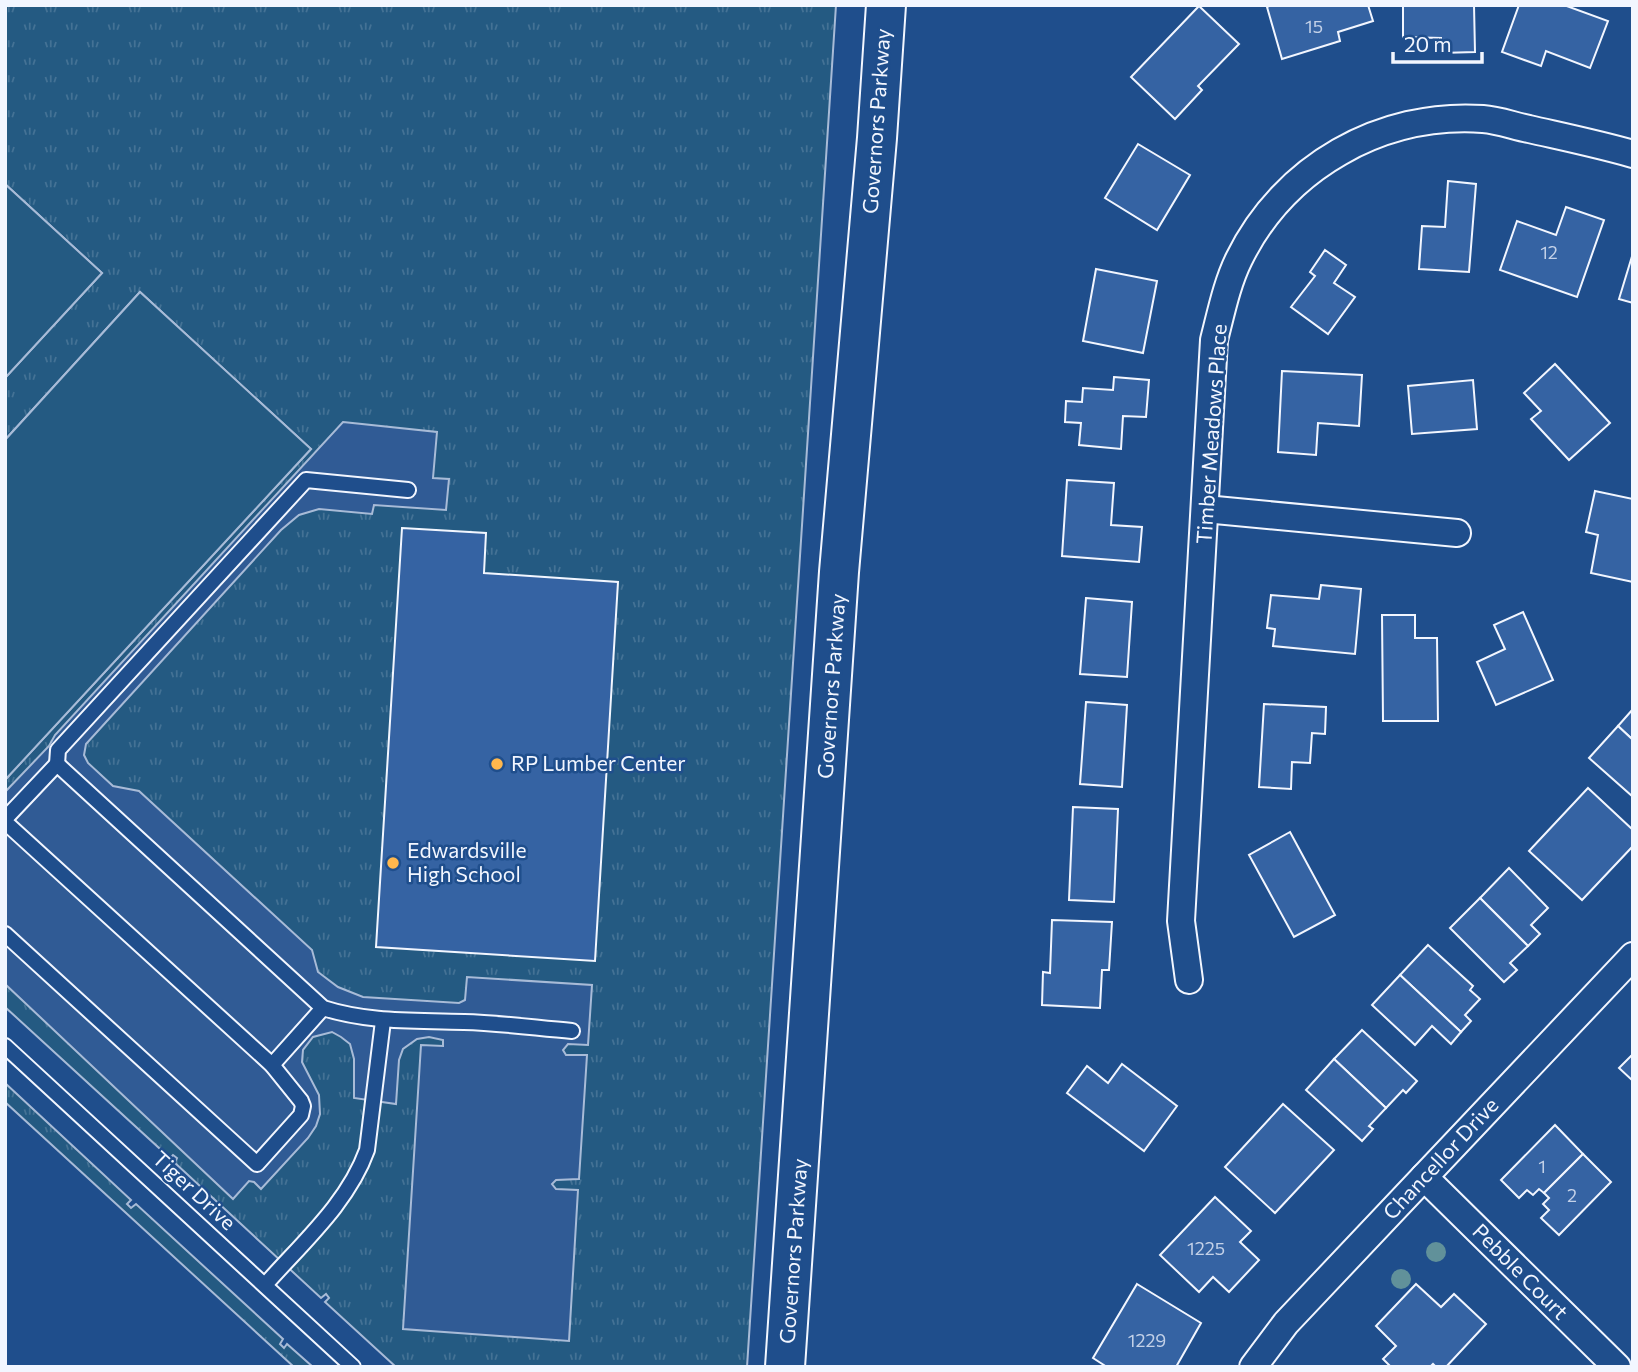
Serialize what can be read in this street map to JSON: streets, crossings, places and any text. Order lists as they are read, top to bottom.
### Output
{
  "streets": {
    "main road": ["Governors Parkway"],
    "street": ["Timber Meadows Place", "Chancellor Drive", "Pebble Court"],
    "lane": ["Tiger Drive"]
  },
  "crossings": [
    ["Chancellor Drive", "Pebble Court"]
  ],
  "places": ["RP Lumber Center", "Edwardsville High School"],
  "house_numbers": [
    "15",
    "12",
    "1",
    "2",
    "1225",
    "1229"
  ],
  "scale_bar": "20 m"
}
